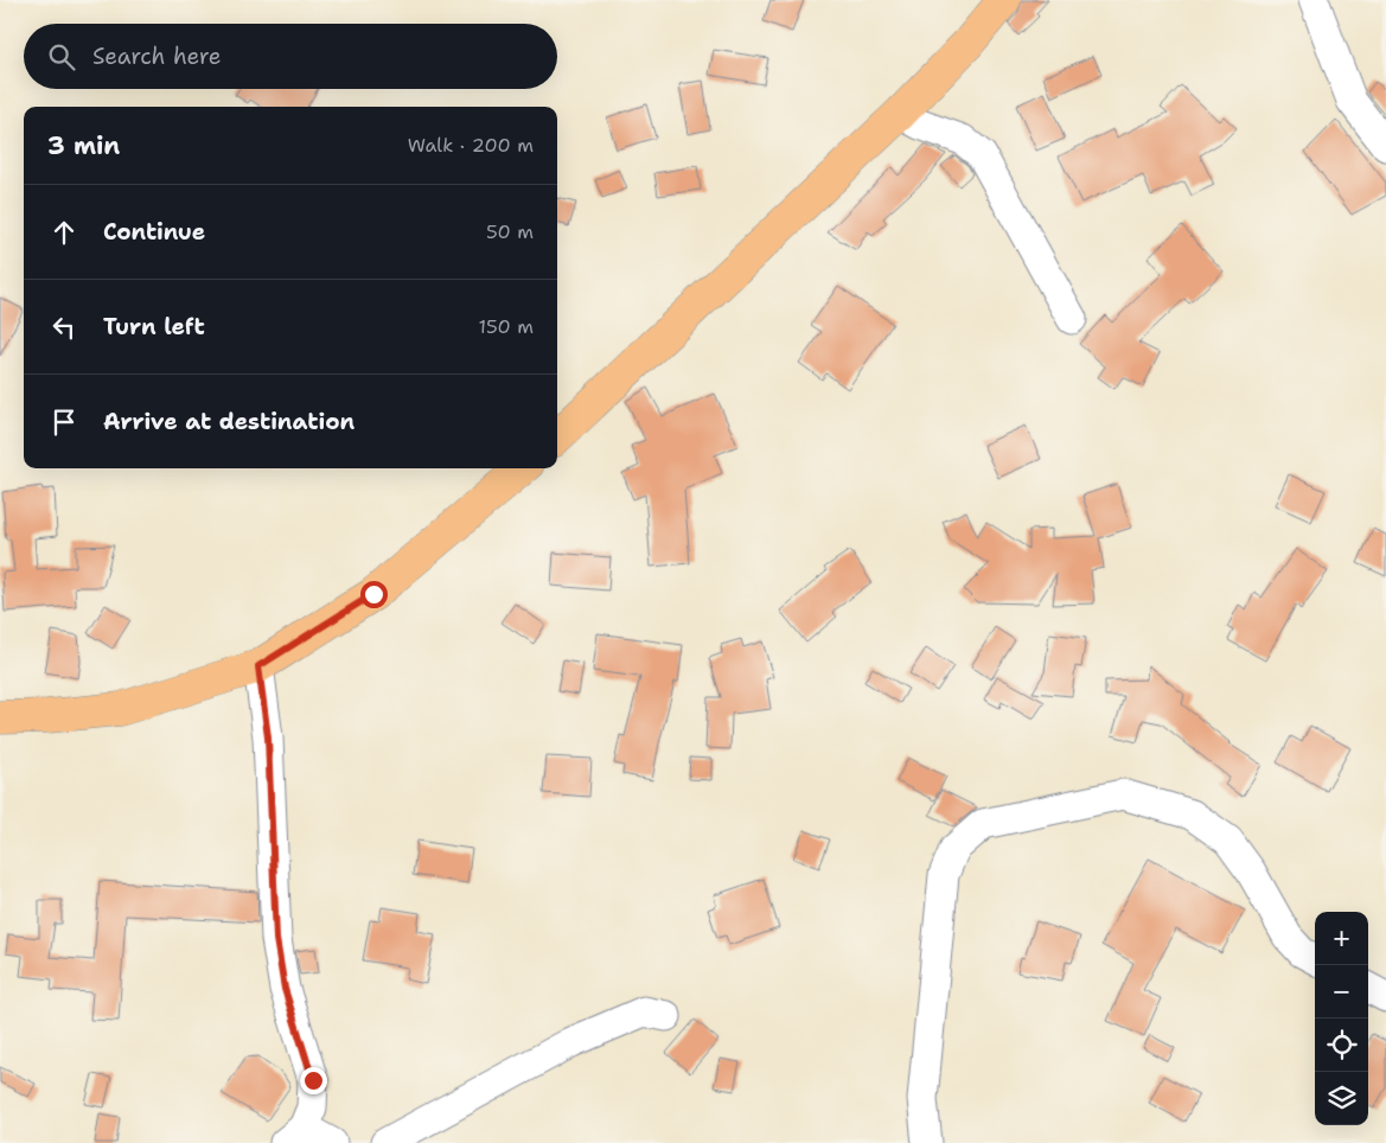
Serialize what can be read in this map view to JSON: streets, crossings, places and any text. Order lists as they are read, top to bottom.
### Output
{
  "page": {
    "search": "Search here",
    "heading": ["3 min", "Walk · 200 m"],
    "list": [
      ["Continue", "50 m"],
      ["Turn left", "150 m"],
      "Arrive at destination"
    ],
    "map_buttons": ["+", "−"]
  }
}
